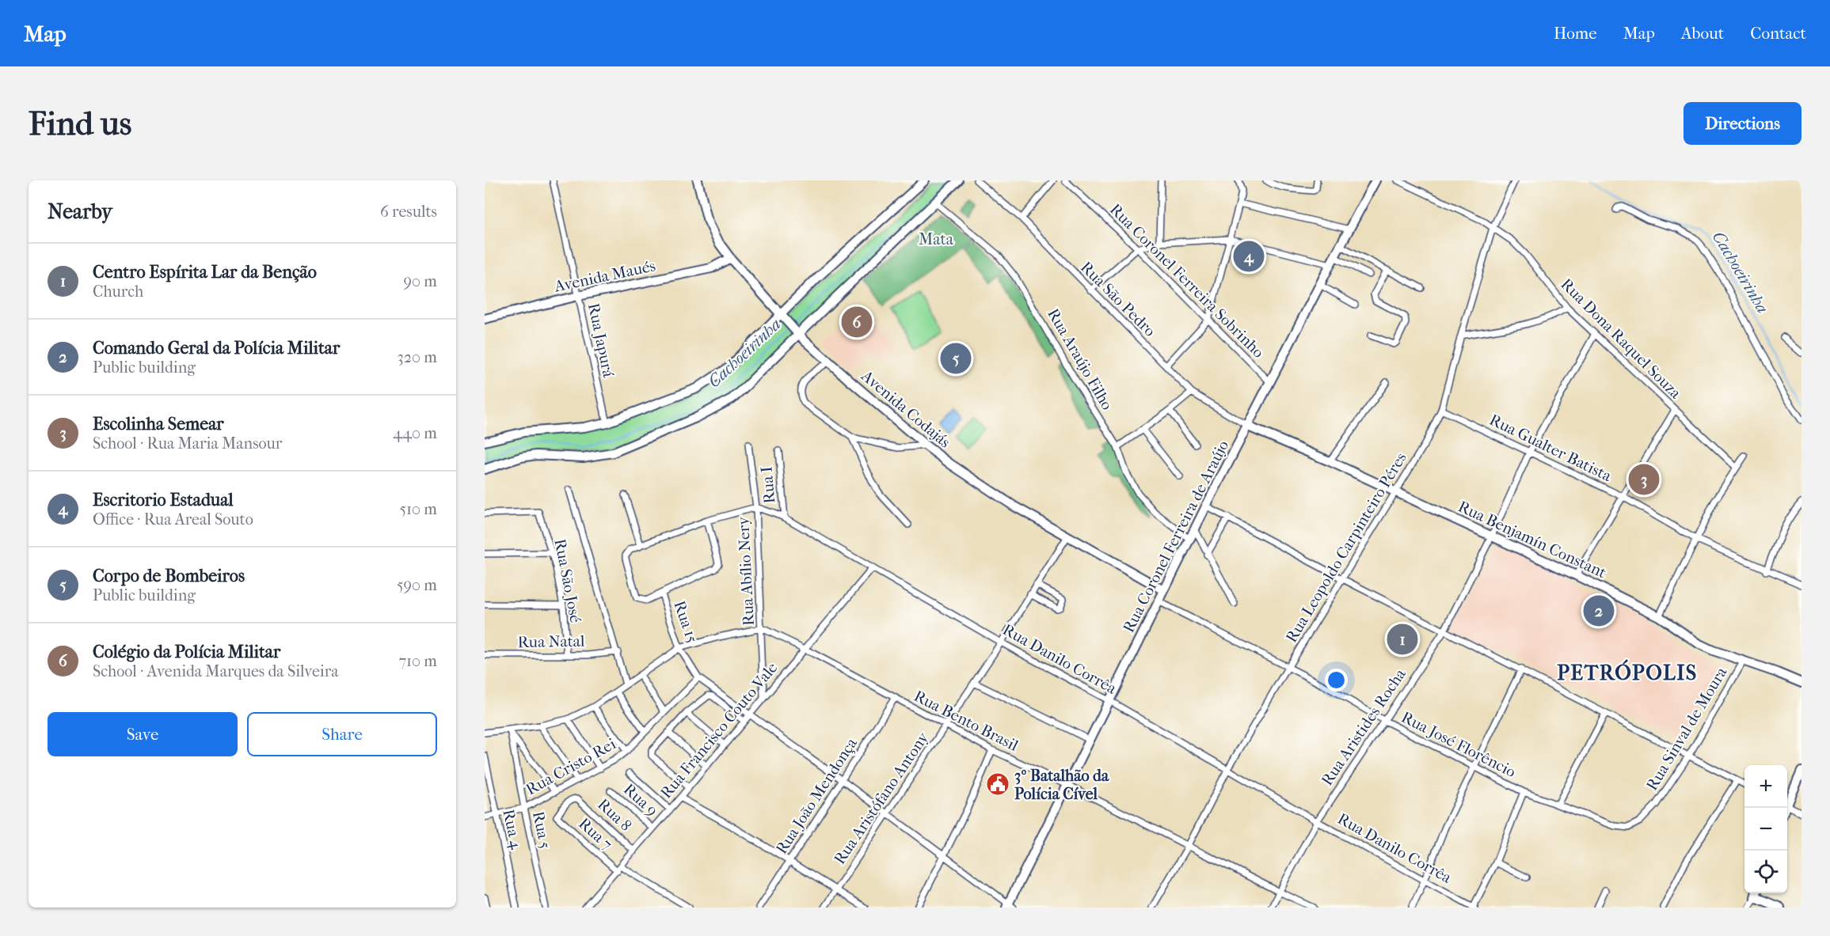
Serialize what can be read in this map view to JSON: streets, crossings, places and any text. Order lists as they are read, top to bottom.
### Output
{
  "streets": {
    "street": [
      "Avenida Maués",
      "Rua Coronel Ferreira Sobrinho",
      "Rua São Pedro",
      "Rua Dona Raquel Souza",
      "Rua Japurá",
      "Rua Araújo Filho",
      "Avenida Codajás",
      "Rua Gualter Batista",
      "Rua I",
      "Rua Coronel Ferreira de Araújo",
      "Rua Benjamín Constant",
      "Rua Leopoldo Carpinteiro Péres",
      "Rua Abílio Nery",
      "Rua São José",
      "Rua 15",
      "Rua Natal",
      "Rua Danilo Corrêa",
      "Rua Bento Brasil",
      "Rua Aristides Rocha",
      "Rua Sinval de Moura",
      "Rua Francisco Couto Vale",
      "Rua José Florêncio",
      "Rua Cristo Rei",
      "Rua João Mendonça",
      "Rua Aristófano Antony",
      "Rua 9",
      "Rua 8",
      "Rua 4",
      "Rua 5",
      "Rua 7"
    ]
  },
  "crossings": [
    ["Avenida Maués", "Rua Japurá"],
    ["Avenida Maués", "Avenida Codajás"],
    ["Rua Coronel Ferreira Sobrinho", "Rua Coronel Ferreira de Araújo"],
    ["Rua São Pedro", "Rua Coronel Ferreira de Araújo"],
    ["Rua São Pedro", "Rua Benjamín Constant"],
    ["Rua Dona Raquel Souza", "Rua Leopoldo Carpinteiro Péres"],
    ["Rua Dona Raquel Souza", "Rua Aristides Rocha"],
    ["Rua Araújo Filho", "Rua Coronel Ferreira de Araújo"],
    ["Avenida Codajás", "Rua Coronel Ferreira de Araújo"],
    ["Avenida Codajás", "Rua Aristófano Antony"],
    ["Rua Gualter Batista", "Rua Leopoldo Carpinteiro Péres"],
    ["Rua Gualter Batista", "Rua Aristides Rocha"],
    ["Rua I", "Rua Danilo Corrêa"],
    ["Rua Coronel Ferreira de Araújo", "Rua Benjamín Constant"],
    ["Rua Coronel Ferreira de Araújo", "Rua 15"],
    ["Rua Coronel Ferreira de Araújo", "Rua Danilo Corrêa"],
    ["Rua Coronel Ferreira de Araújo", "Rua Bento Brasil"],
    ["Rua Coronel Ferreira de Araújo", "Rua José Florêncio"],
    ["Rua Benjamín Constant", "Rua Leopoldo Carpinteiro Péres"],
    ["Rua Benjamín Constant", "Rua Aristides Rocha"],
    ["Rua Benjamín Constant", "Rua Sinval de Moura"],
    ["Rua Leopoldo Carpinteiro Péres", "Rua Danilo Corrêa"],
    ["Rua Leopoldo Carpinteiro Péres", "Rua Bento Brasil"],
    ["Rua Leopoldo Carpinteiro Péres", "Rua José Florêncio"],
    ["Rua Abílio Nery", "Rua Danilo Corrêa"],
    ["Rua Abílio Nery", "Rua Bento Brasil"],
    ["Rua Abílio Nery", "Rua Francisco Couto Vale"],
    ["Rua São José", "Rua Natal"],
    ["Rua 15", "Rua Francisco Couto Vale"],
    ["Rua 15", "Rua Cristo Rei"],
    ["Rua 15", "Rua João Mendonça"],
    ["Rua 15", "Rua Aristófano Antony"],
    ["Rua Danilo Corrêa", "Rua Aristides Rocha"],
    ["Rua Danilo Corrêa", "Rua Francisco Couto Vale"],
    ["Rua Danilo Corrêa", "Rua Aristófano Antony"],
    ["Rua Bento Brasil", "Rua Aristides Rocha"],
    ["Rua Bento Brasil", "Rua Francisco Couto Vale"],
    ["Rua Bento Brasil", "Rua João Mendonça"],
    ["Rua Bento Brasil", "Rua Aristófano Antony"],
    ["Rua Aristides Rocha", "Rua José Florêncio"],
    ["Rua Sinval de Moura", "Rua José Florêncio"],
    ["Rua Francisco Couto Vale", "Rua 9"],
    ["Rua Francisco Couto Vale", "Rua 8"],
    ["Rua Francisco Couto Vale", "Rua 7"],
    ["Rua Cristo Rei", "Rua 4"],
    ["Rua Cristo Rei", "Rua 5"],
    ["Rua 8", "Rua 7"]
  ],
  "districts": ["PETRÓPOLIS"],
  "water": ["Cachoeirinha"],
  "parks": ["Mata"],
  "places": {
    "public building": ["3º Batalhão da Polícia Cível"]
  },
  "page": {
    "header": "Map",
    "nav": [
      "Home",
      "Map",
      "About",
      "Contact"
    ],
    "buttons": [
      "Directions",
      ["Save", "Share"]
    ],
    "title": "Find us",
    "heading": ["Nearby", "6 results"],
    "pins": [
      "4",
      "6",
      "5",
      "3",
      "2",
      "1"
    ],
    "list": [
      {
        "mark": "1",
        "name": "Centro Espírita Lar da Benção",
        "note": "Church",
        "value": "90 m"
      },
      {
        "mark": "2",
        "name": "Comando Geral da Polícia Militar",
        "note": "Public building",
        "value": "320 m"
      },
      {
        "mark": "3",
        "name": "Escolinha Semear",
        "note": "School · Rua Maria Mansour",
        "value": "440 m"
      },
      {
        "mark": "4",
        "name": "Escritorio Estadual",
        "note": "Office · Rua Areal Souto",
        "value": "510 m"
      },
      {
        "mark": "5",
        "name": "Corpo de Bombeiros",
        "note": "Public building",
        "value": "590 m"
      },
      {
        "mark": "6",
        "name": "Colégio da Polícia Militar",
        "note": "School · Avenida Marques da Silveira",
        "value": "710 m"
      }
    ],
    "map_buttons": ["+", "−"]
  }
}
